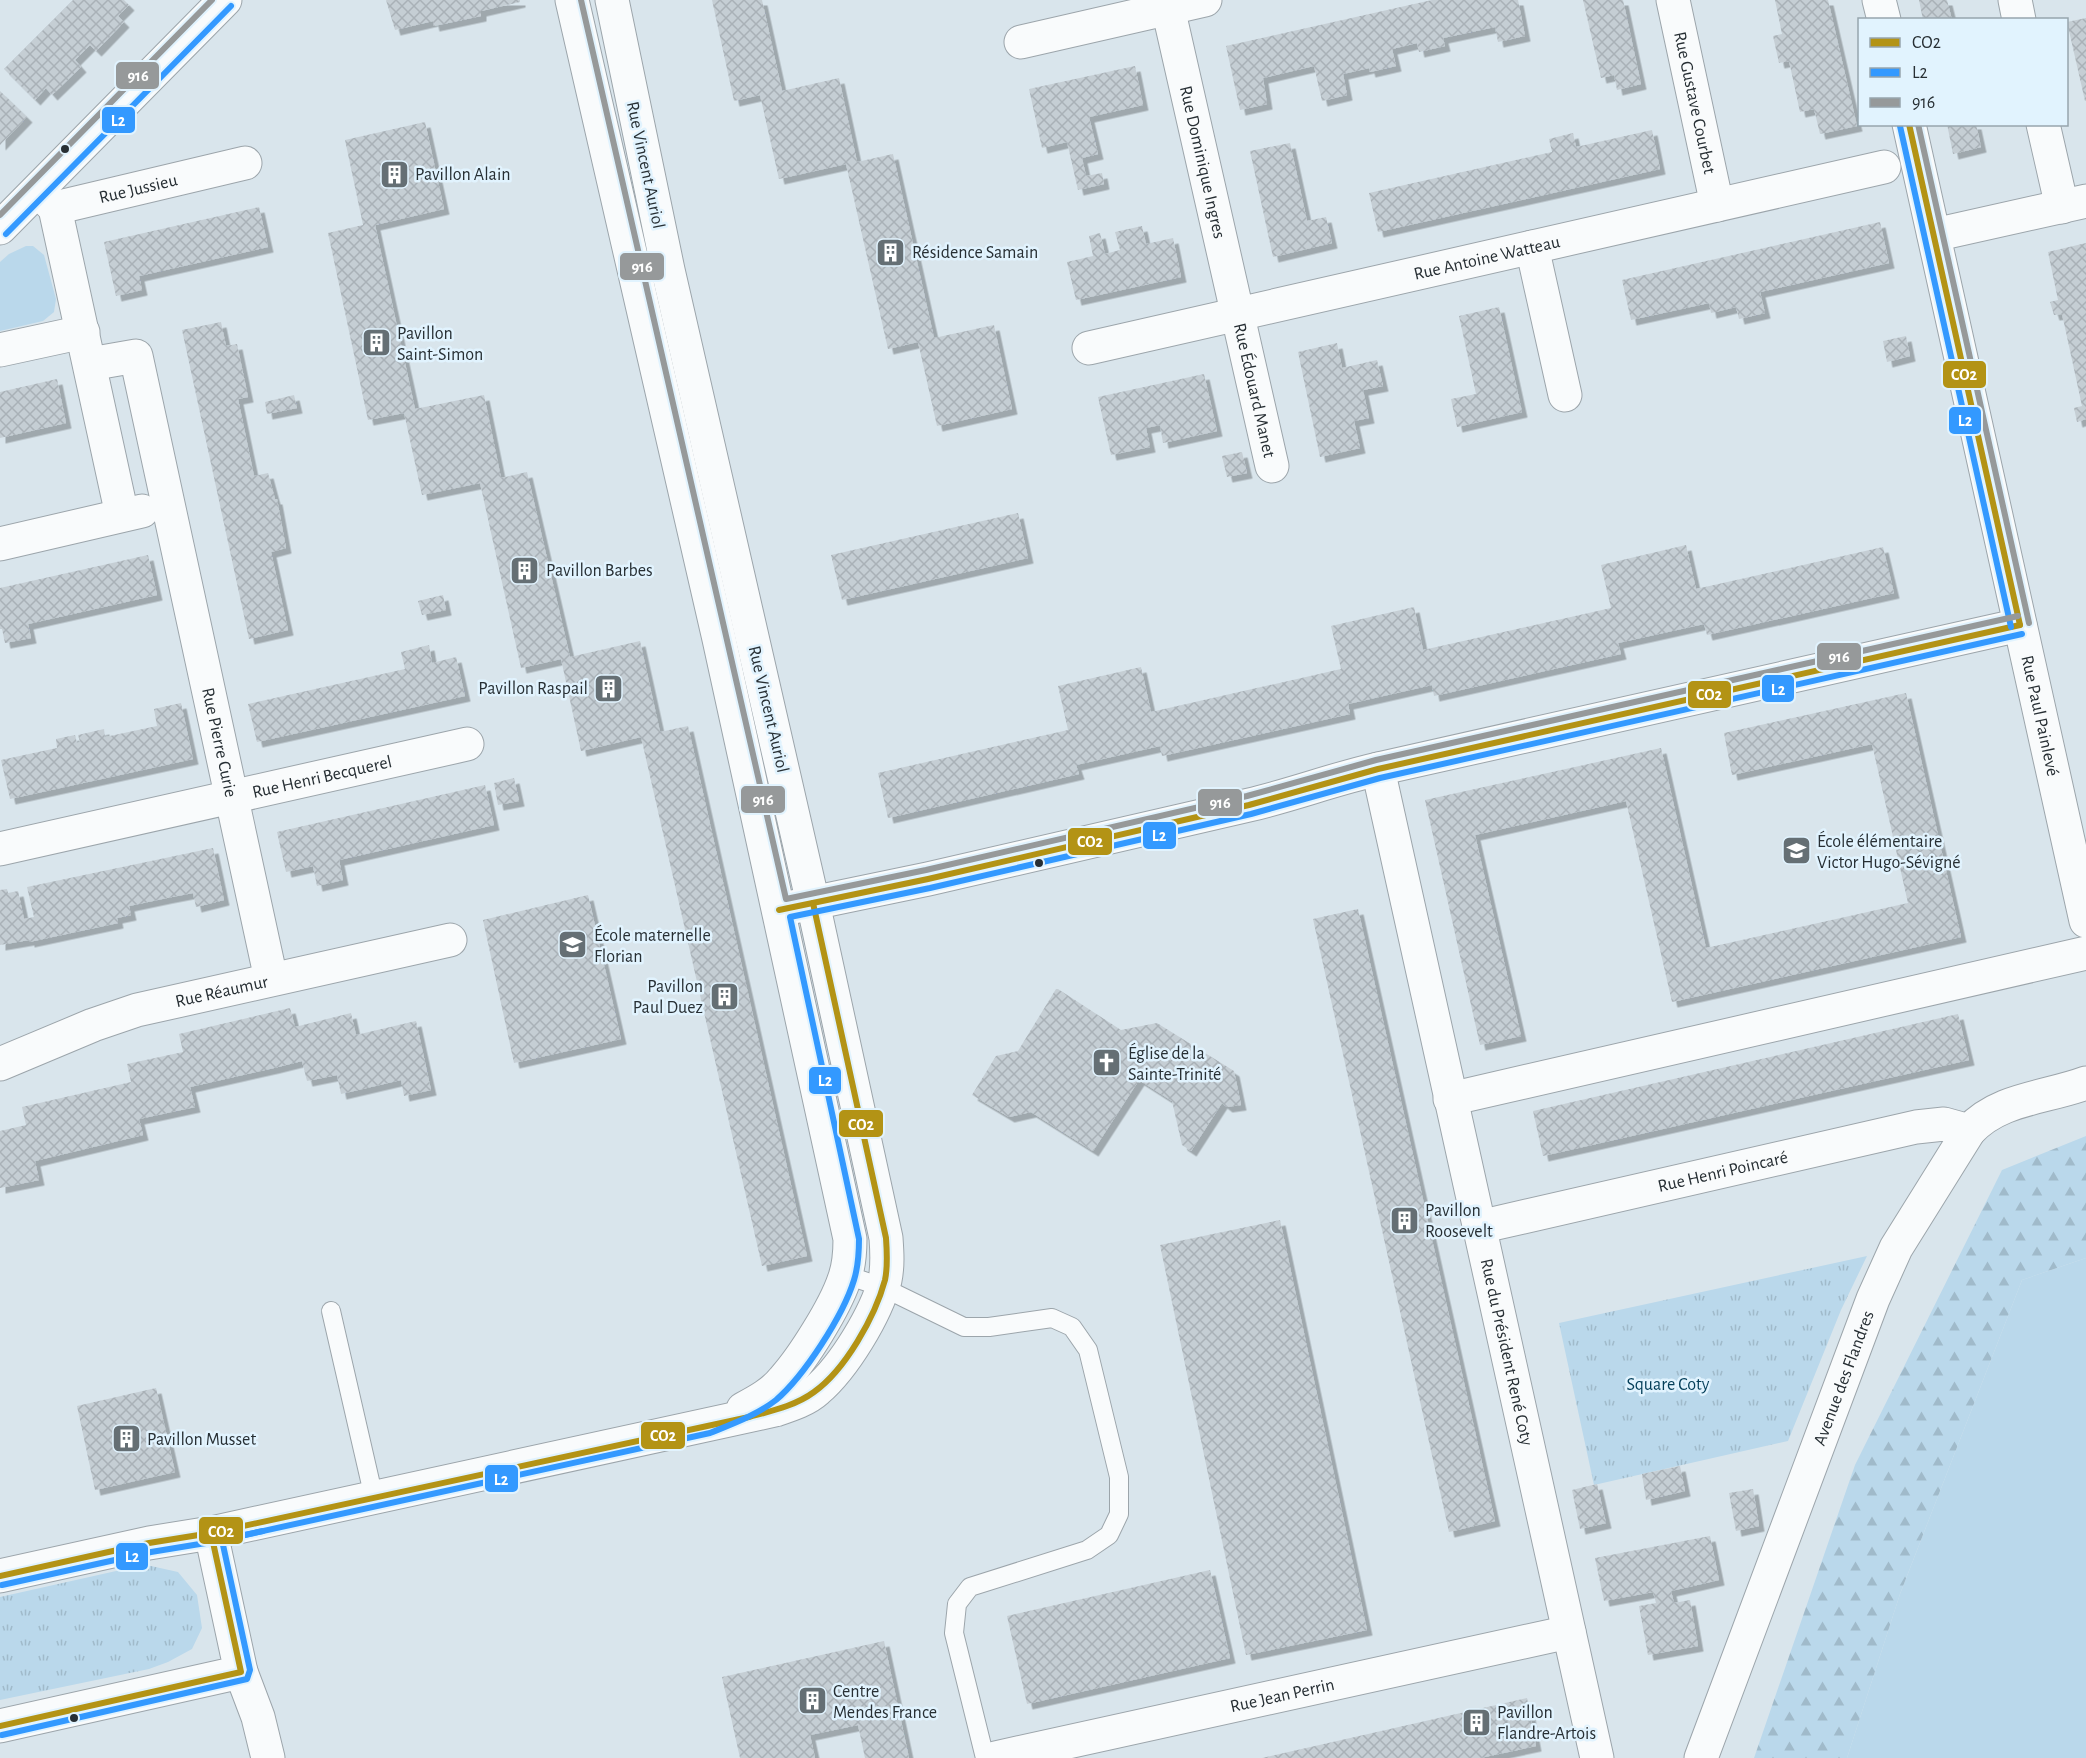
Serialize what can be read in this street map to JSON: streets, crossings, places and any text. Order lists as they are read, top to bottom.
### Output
{
  "streets": {
    "street": [
      "Rue Gustave Courbet",
      "Rue Dominique Ingres",
      "Rue Vincent Auriol",
      "Rue Jussieu",
      "Rue Antoine Watteau",
      "Rue Édouard Manet",
      "Rue Paul Painlevé",
      "Rue Pierre Curie",
      "Rue Henri Becquerel",
      "Rue Réaumur",
      "Rue Henri Poincaré",
      "Rue du Président René Coty",
      "Avenue des Flandres",
      "Rue Jean Perrin"
    ]
  },
  "crossings": [
    ["Rue Gustave Courbet", "Rue Antoine Watteau"],
    ["Rue Dominique Ingres", "Rue Antoine Watteau"],
    ["Rue Dominique Ingres", "Rue Édouard Manet"],
    ["Rue Antoine Watteau", "Rue Édouard Manet"],
    ["Rue Pierre Curie", "Rue Henri Becquerel"],
    ["Rue Pierre Curie", "Rue Réaumur"],
    ["Rue Henri Poincaré", "Rue du Président René Coty"],
    ["Rue Henri Poincaré", "Avenue des Flandres"],
    ["Rue du Président René Coty", "Rue Jean Perrin"]
  ],
  "parks": ["Square Coty"],
  "places": {
    "building": [
      "Pavillon Alain",
      "Résidence Samain",
      "Pavillon Saint-Simon",
      "Pavillon Barbes",
      "Pavillon Raspail",
      "Pavillon Paul Duez",
      "Pavillon Roosevelt",
      "Pavillon Musset",
      "Centre Mendes France",
      "Pavillon Flandre-Artois"
    ],
    "school or university": ["École élémentaire Victor Hugo-Sévigné", "École maternelle Florian"],
    "church": ["Église de la Sainte-Trinité"]
  },
  "lines": ["transit line 916", "transit line L2", "transit line CO2"],
  "legend": ["CO2", "L2", "916"]
}
